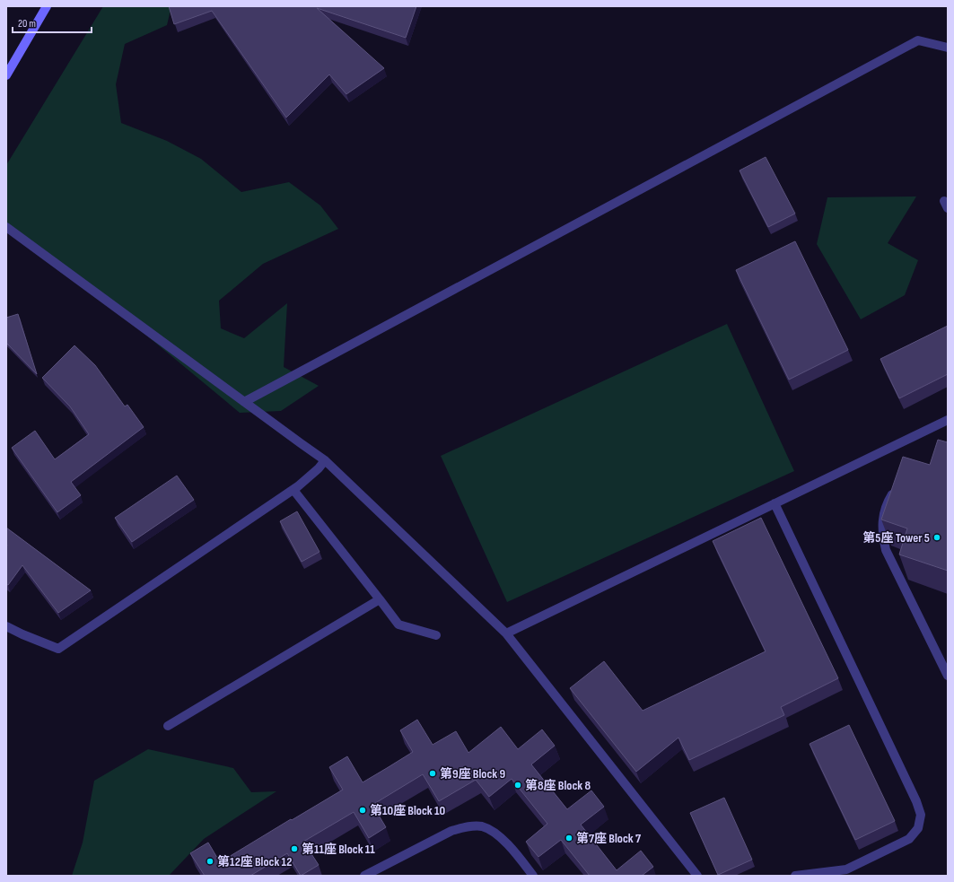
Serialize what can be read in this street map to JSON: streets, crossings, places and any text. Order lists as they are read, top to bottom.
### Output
{
  "places": [
    "第5座 Tower 5",
    "第9座 Block 9",
    "第8座 Block 8",
    "第10座 Block 10",
    "第7座 Block 7",
    "第11座 Block 11",
    "第12座 Block 12"
  ],
  "scale_bar": "20 m"
}
